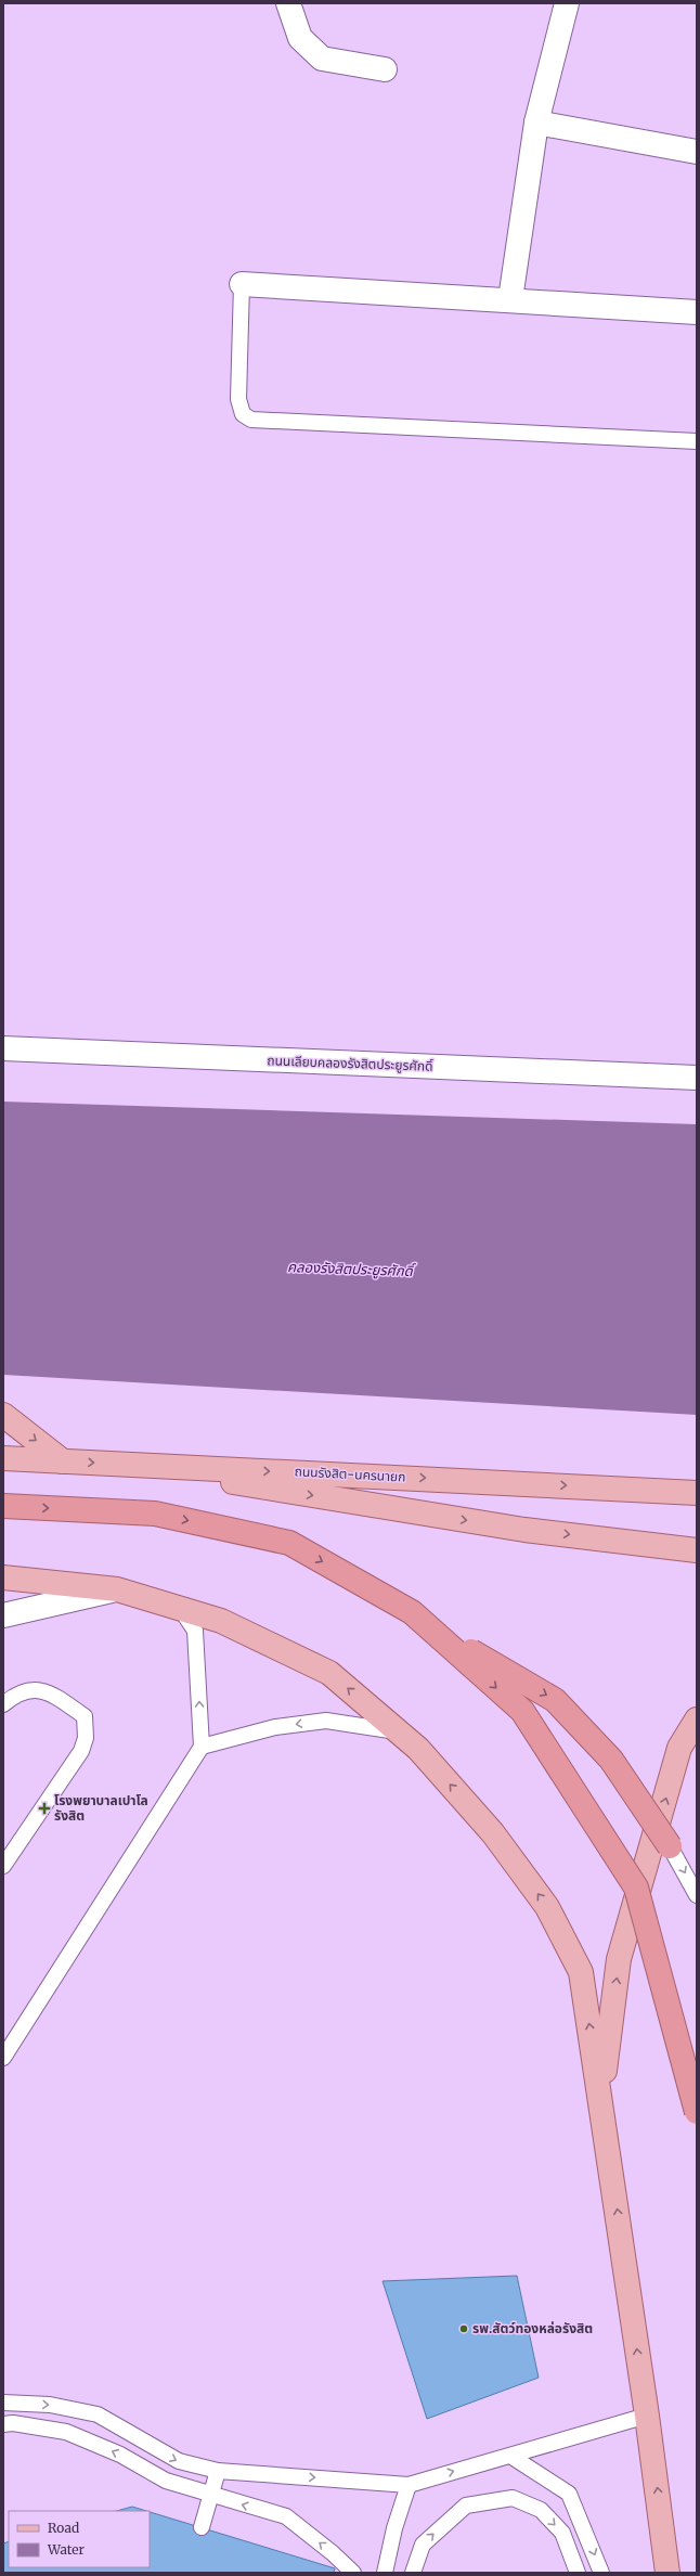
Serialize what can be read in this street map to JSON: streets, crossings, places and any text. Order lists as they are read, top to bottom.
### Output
{
  "streets": {
    "main road": ["ถนนรังสิต-นครนายก"],
    "street": ["ถนนเลียบคลองรังสิตประยูรศักดิ์"]
  },
  "water": ["คลองรังสิตประยูรศักดิ์"],
  "places": {
    "health": ["โรงพยาบาลเปาโล รังสิต"],
    "other": ["รพ.สัตว์ทองหล่อรังสิต"]
  },
  "legend": ["Road", "Water"]
}
